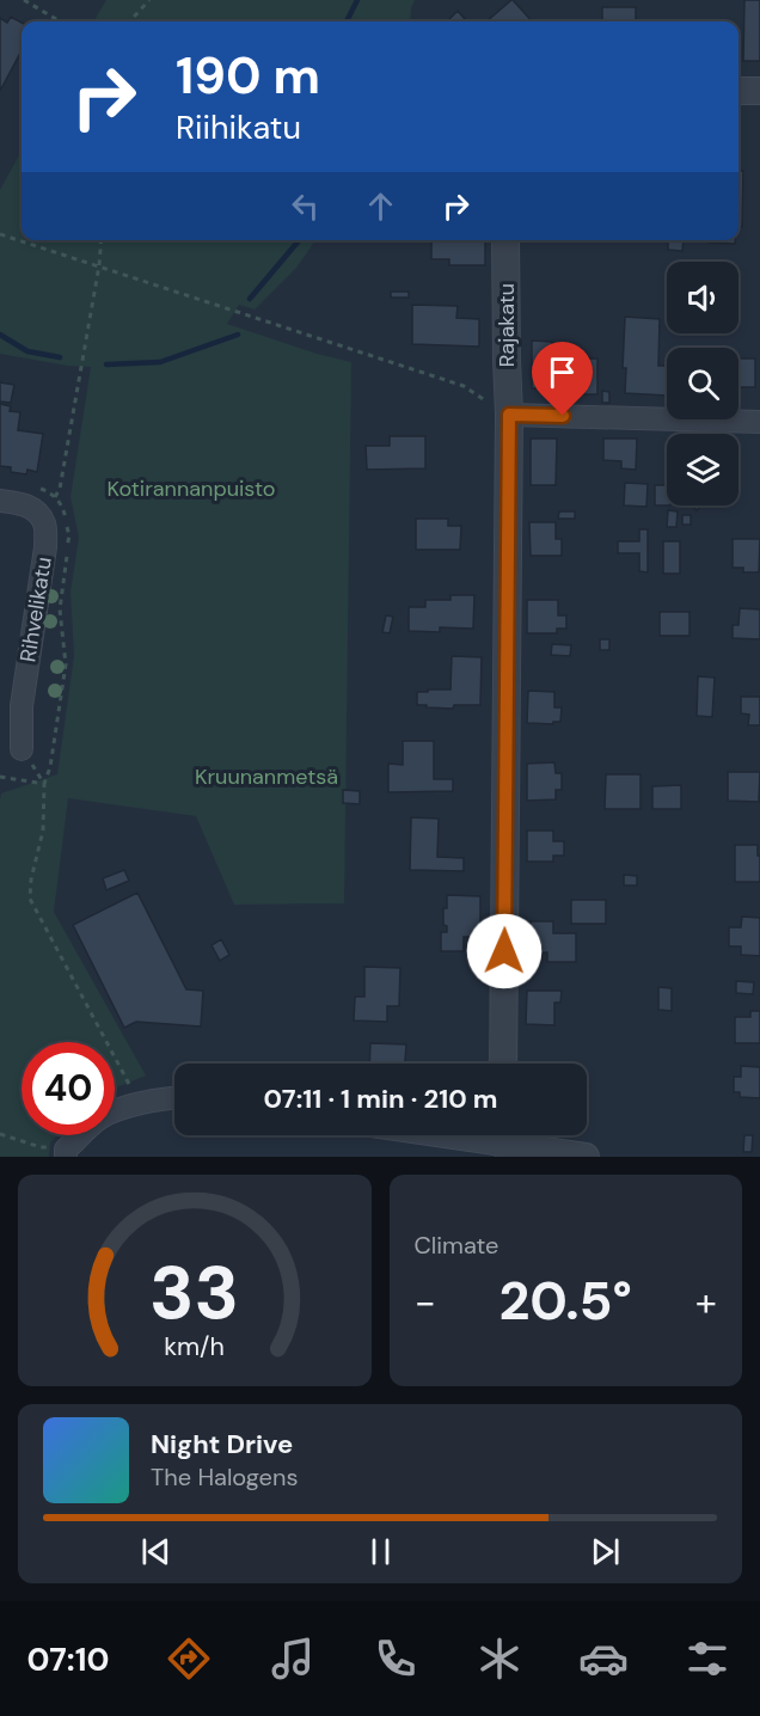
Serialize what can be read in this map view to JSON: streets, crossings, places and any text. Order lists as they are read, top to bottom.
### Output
{
  "streets": {
    "street": ["Rajakatu", "Rihvelikatu"]
  },
  "parks": ["Kotirannanpuisto", "Kruunanmetsä"],
  "page": {
    "turn": ["190 m", "Riihikatu"],
    "limit": "40",
    "trip": "07:11 · 1 min · 210 m",
    "tile": "Climate",
    "heat": ["−", "20.5°", "+"],
    "song": ["Night Drive", "The Halogens"],
    "tabs": "07:10",
    "gauge": ["33", "km/h"]
  }
}
